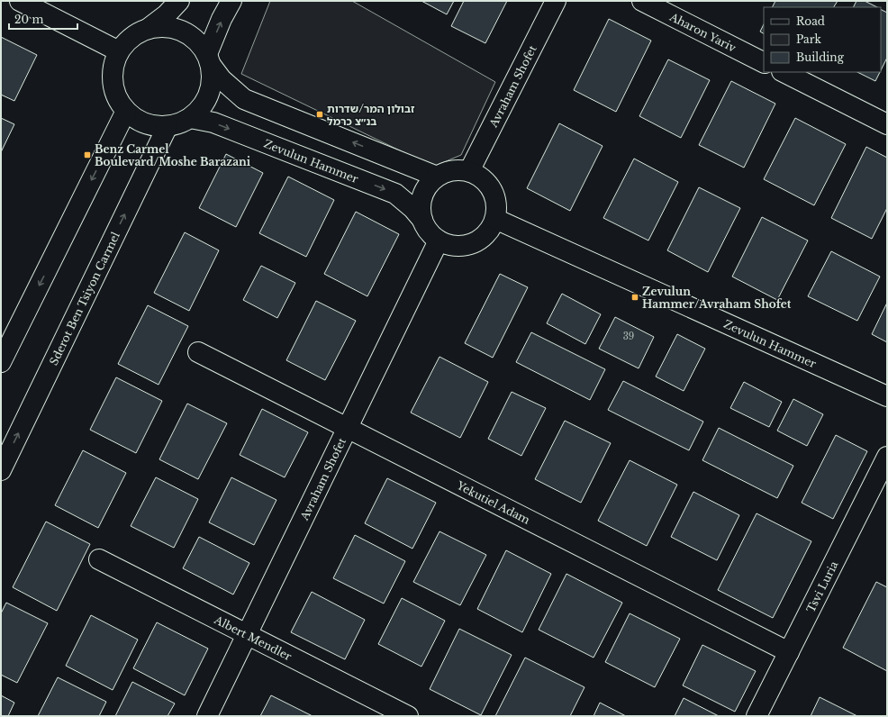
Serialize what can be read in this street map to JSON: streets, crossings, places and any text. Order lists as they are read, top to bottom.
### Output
{
  "streets": {
    "street": [
      "Aharon Yariv",
      "Avraham Shofet",
      "Zevulun Hammer",
      "Sderot Ben Tsiyon Carmel",
      "Yekutiel Adam",
      "Tsvi Luria",
      "Albert Mendler"
    ]
  },
  "crossings": [
    ["Avraham Shofet", "Zevulun Hammer"],
    ["Avraham Shofet", "Yekutiel Adam"],
    ["Avraham Shofet", "Albert Mendler"],
    ["Zevulun Hammer", "Sderot Ben Tsiyon Carmel"],
    ["Yekutiel Adam", "Tsvi Luria"]
  ],
  "places": {
    "transit": ["זבולון המר/שדרות בנ״צ כרמל", "Benz Carmel Boulevard/Moshe Barazani", "Zevulun Hammer/Avraham Shofet"]
  },
  "house_numbers": ["39"],
  "legend": ["Road", "Park", "Building"],
  "scale_bar": "20 m"
}
